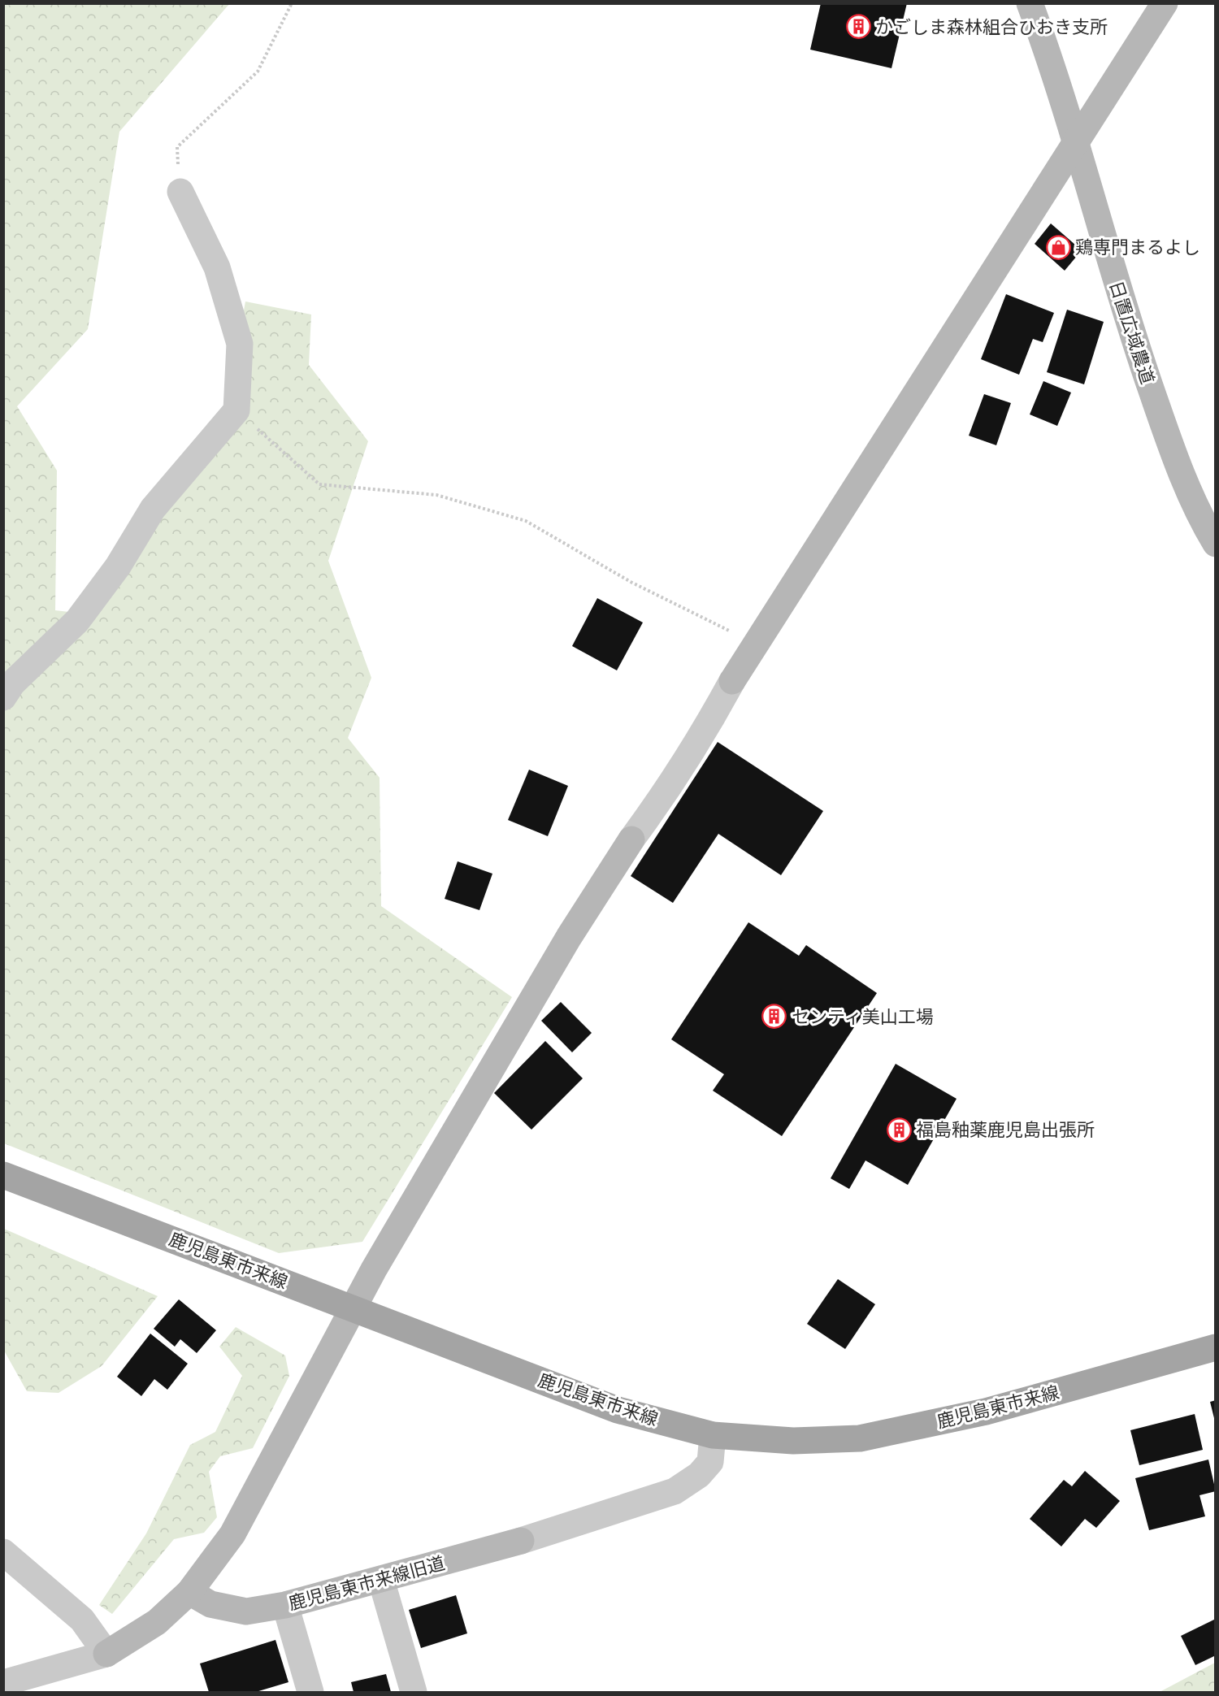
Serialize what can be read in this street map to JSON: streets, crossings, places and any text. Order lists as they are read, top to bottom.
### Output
{
  "streets": {
    "main road": ["鹿児島東市来線"],
    "street": ["日置広域農道", "鹿児島東市来線旧道"]
  },
  "crossings": [
    ["鹿児島東市来線", "鹿児島東市来線旧道"]
  ],
  "places": {
    "building": ["かごしま森林組合ひおき支所", "センティ美山工場", "福島釉薬鹿児島出張所"],
    "shop": ["鶏専門まるよし"]
  }
}
